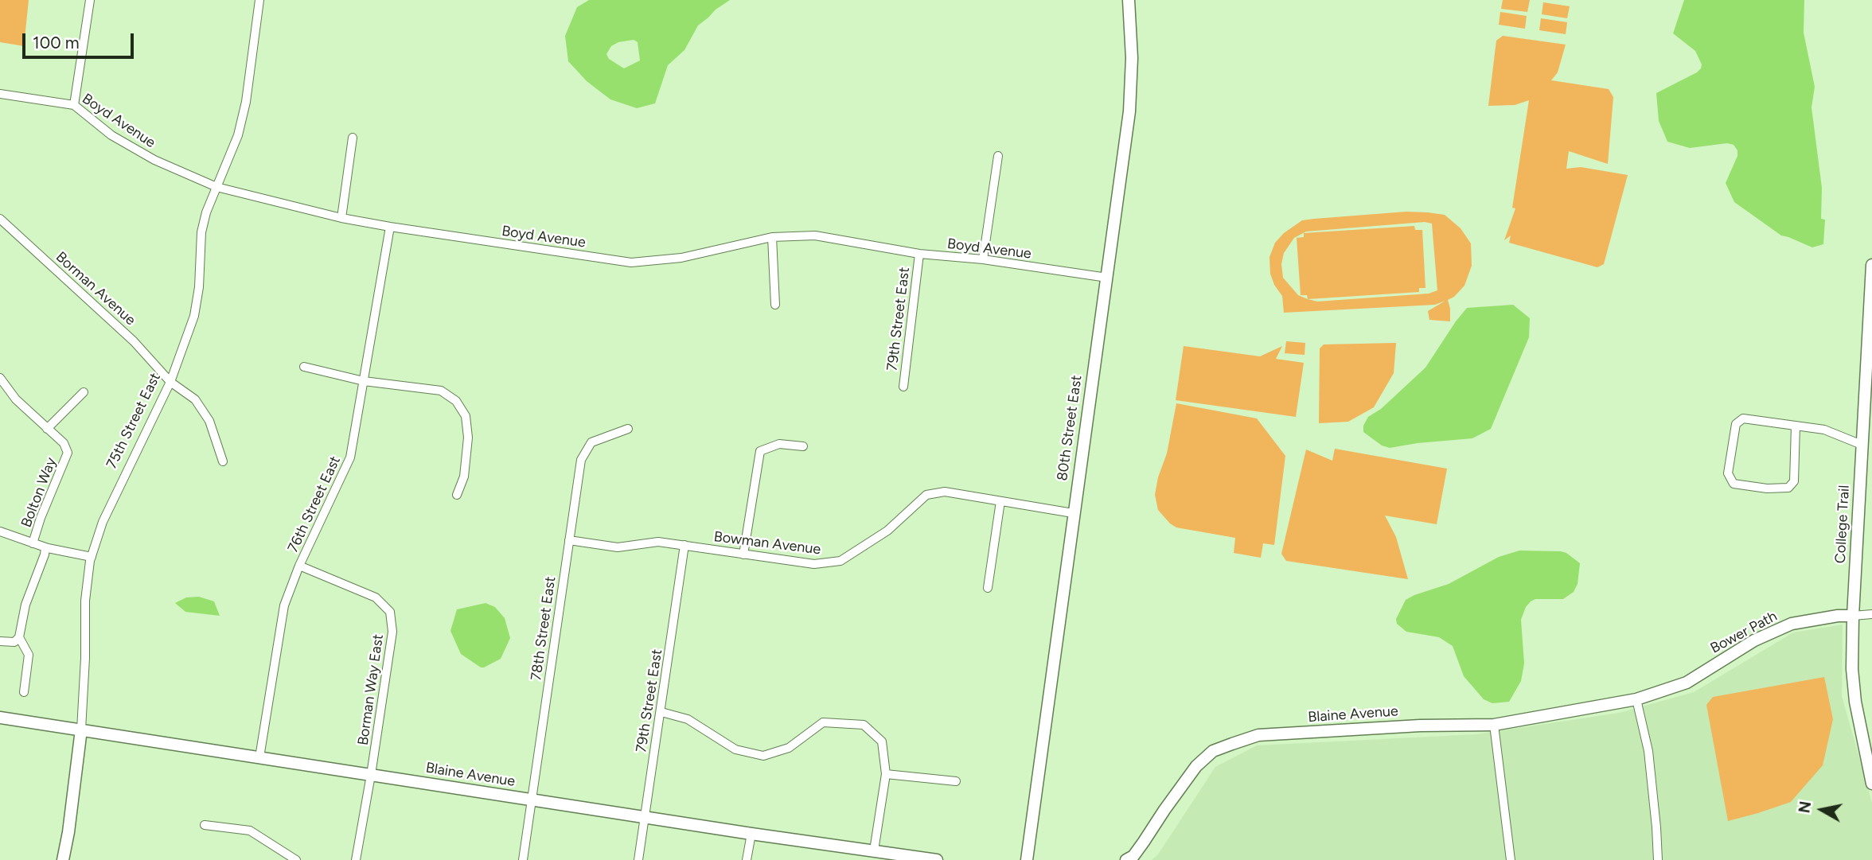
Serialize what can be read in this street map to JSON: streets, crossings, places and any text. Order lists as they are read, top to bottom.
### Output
{
  "streets": {
    "street": [
      "Boyd Avenue",
      "Borman Avenue",
      "79th Street East",
      "75th Street East",
      "80th Street East",
      "Bolton Way",
      "76th Street East",
      "College Trail",
      "Bowman Avenue",
      "78th Street East",
      "Bower Path",
      "Borman Way East",
      "Blaine Avenue"
    ]
  },
  "crossings": [
    ["Boyd Avenue", "79th Street East"],
    ["Boyd Avenue", "75th Street East"],
    ["Boyd Avenue", "80th Street East"],
    ["Boyd Avenue", "76th Street East"],
    ["Borman Avenue", "75th Street East"],
    ["79th Street East", "Bowman Avenue"],
    ["79th Street East", "Blaine Avenue"],
    ["75th Street East", "Blaine Avenue"],
    ["80th Street East", "Bowman Avenue"],
    ["76th Street East", "Borman Way East"],
    ["76th Street East", "Blaine Avenue"],
    ["College Trail", "Bower Path"],
    ["Bowman Avenue", "78th Street East"],
    ["78th Street East", "Blaine Avenue"],
    ["Bower Path", "Blaine Avenue"],
    ["Borman Way East", "Blaine Avenue"]
  ],
  "scale_bar": "100 m",
  "north": "left"
}
